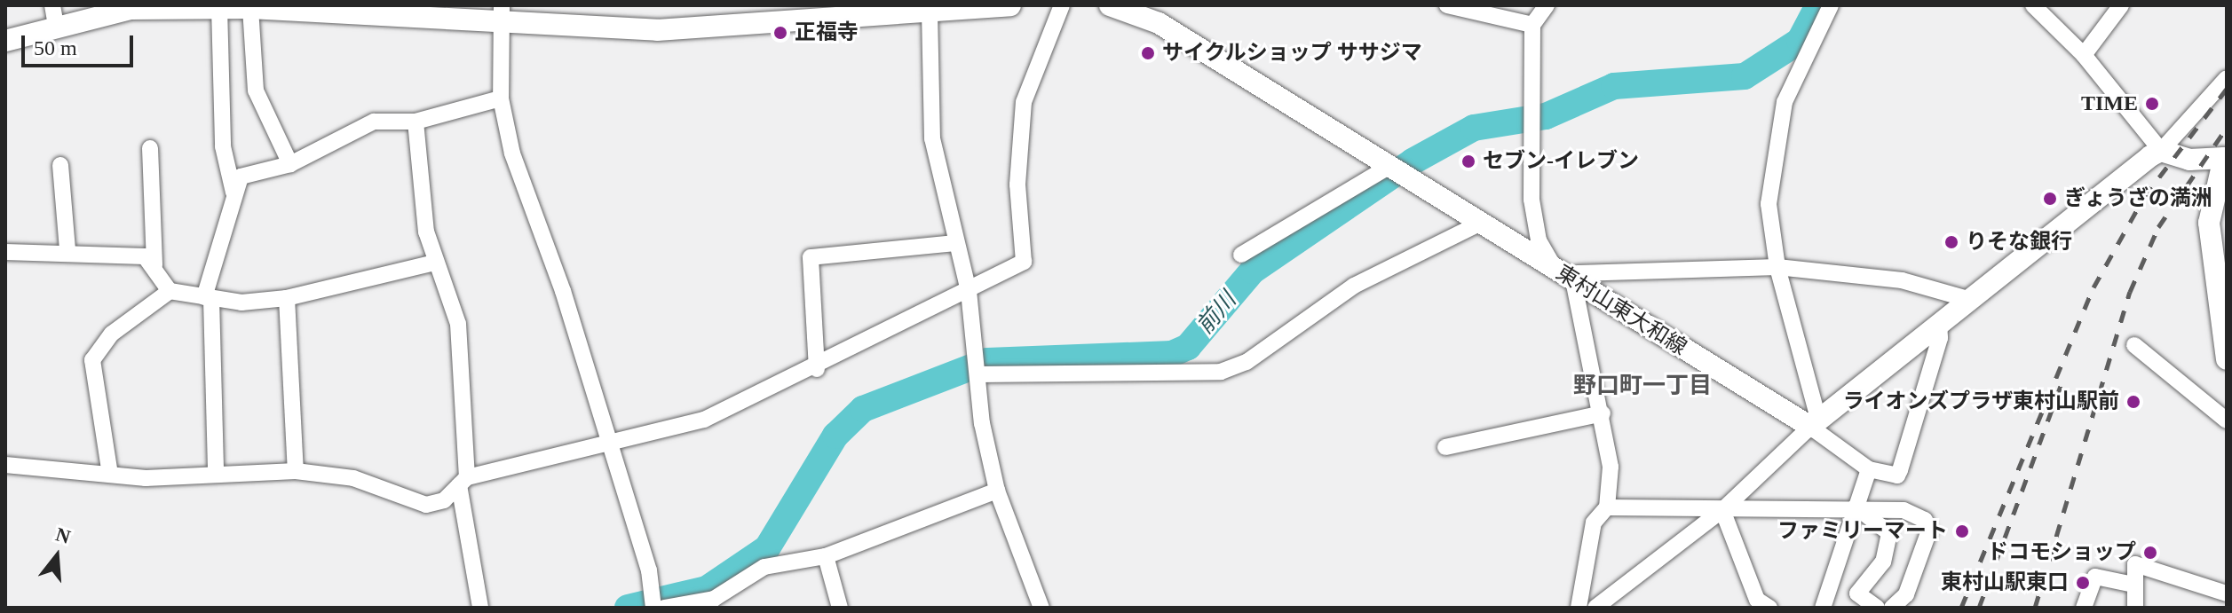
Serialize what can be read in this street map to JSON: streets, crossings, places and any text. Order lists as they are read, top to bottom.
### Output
{
  "streets": {
    "main road": ["東村山東大和線"]
  },
  "districts": ["野口町一丁目"],
  "water": ["前川"],
  "places": [
    "正福寺",
    "サイクルショップ ササジマ",
    "TIME",
    "セブン-イレブン",
    "ぎょうざの満洲",
    "りそな銀行",
    "ライオンズプラザ東村山駅前",
    "ファミリーマート",
    "ドコモショップ",
    "東村山駅東口"
  ],
  "scale_bar": "50 m",
  "north": "top"
}
